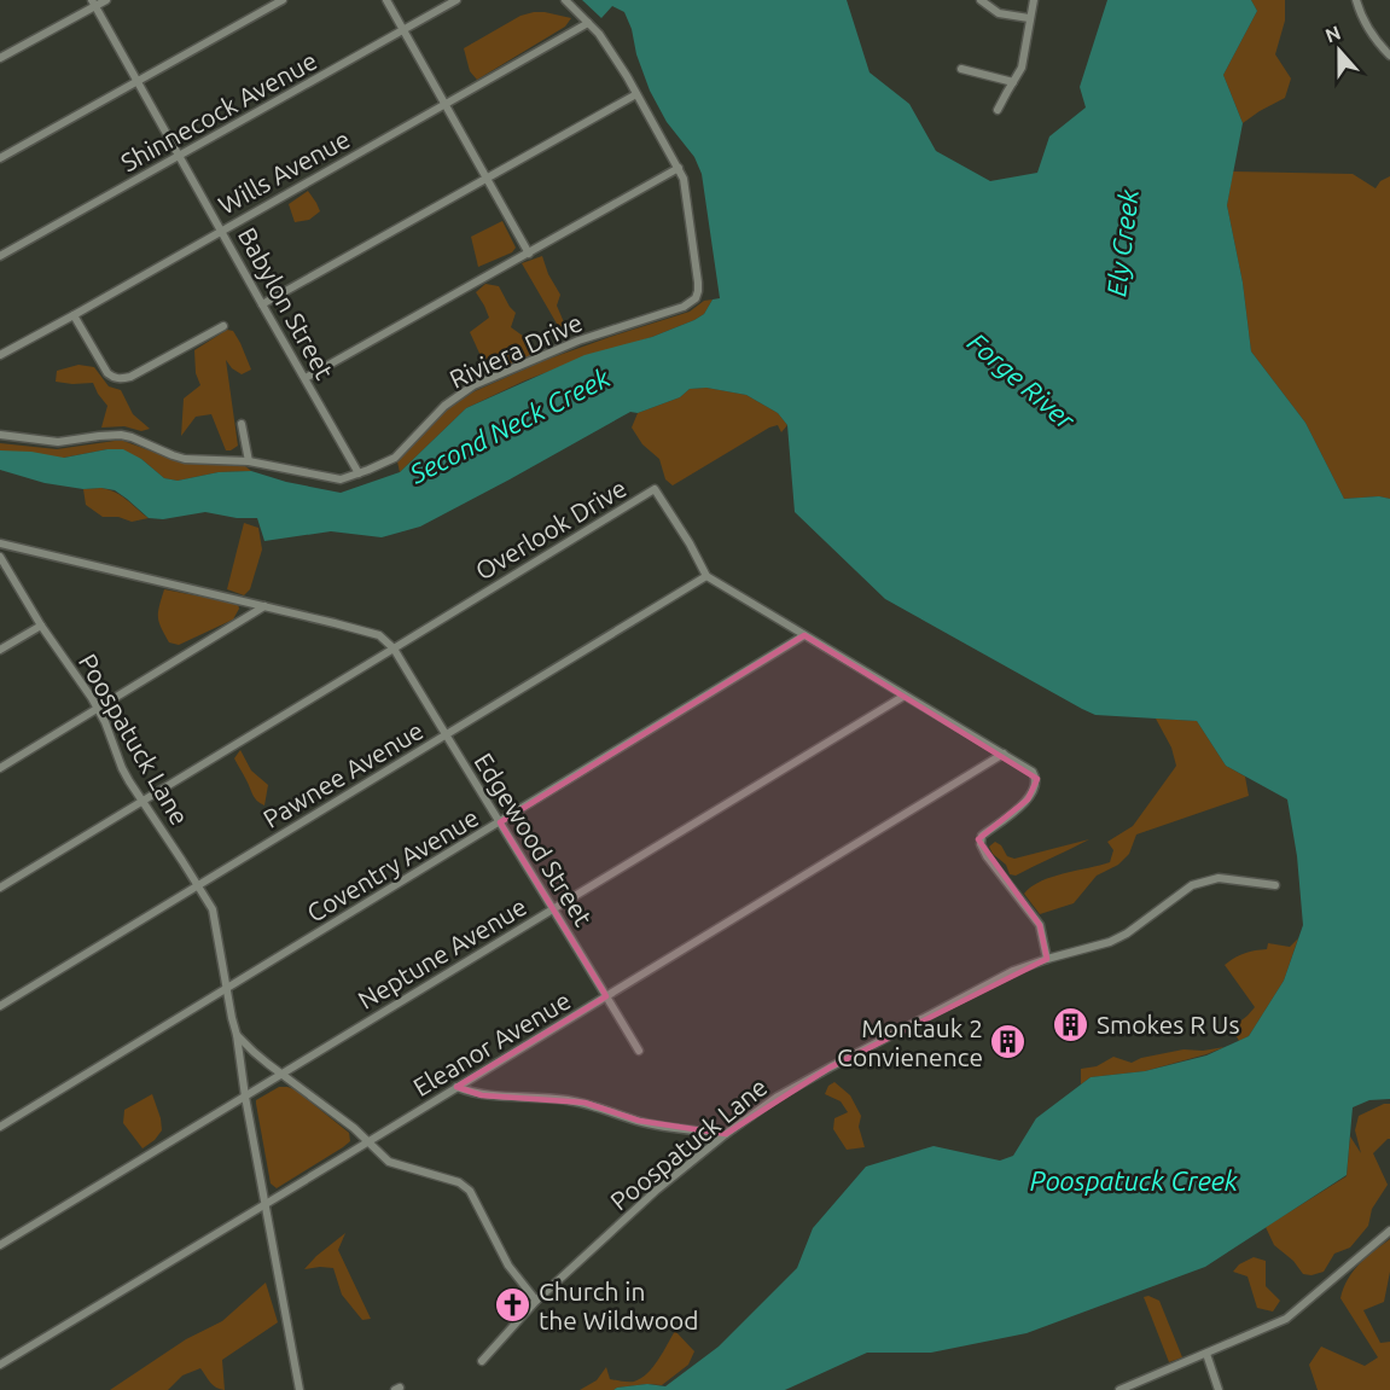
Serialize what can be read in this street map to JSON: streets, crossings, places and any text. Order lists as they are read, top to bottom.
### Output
{
  "streets": {
    "street": [
      "Shinnecock Avenue",
      "Wills Avenue",
      "Babylon Street",
      "Riviera Drive",
      "Overlook Drive",
      "Poospatuck Lane",
      "Pawnee Avenue",
      "Edgewood Street",
      "Coventry Avenue",
      "Neptune Avenue",
      "Eleanor Avenue"
    ]
  },
  "crossings": [
    ["Shinnecock Avenue", "Babylon Street"],
    ["Wills Avenue", "Babylon Street"],
    ["Wills Avenue", "Riviera Drive"],
    ["Babylon Street", "Riviera Drive"],
    ["Overlook Drive", "Pawnee Avenue"],
    ["Overlook Drive", "Edgewood Street"],
    ["Poospatuck Lane", "Pawnee Avenue"],
    ["Poospatuck Lane", "Coventry Avenue"],
    ["Poospatuck Lane", "Neptune Avenue"],
    ["Poospatuck Lane", "Eleanor Avenue"],
    ["Pawnee Avenue", "Edgewood Street"],
    ["Edgewood Street", "Coventry Avenue"],
    ["Edgewood Street", "Neptune Avenue"],
    ["Edgewood Street", "Eleanor Avenue"]
  ],
  "water": [
    "Ely Creek",
    "Forge River",
    "Second Neck Creek",
    "Poospatuck Creek"
  ],
  "places": {
    "building": ["Smokes R Us", "Montauk 2 Convienence"],
    "church": ["Church in the Wildwood"]
  },
  "north": "top"
}
